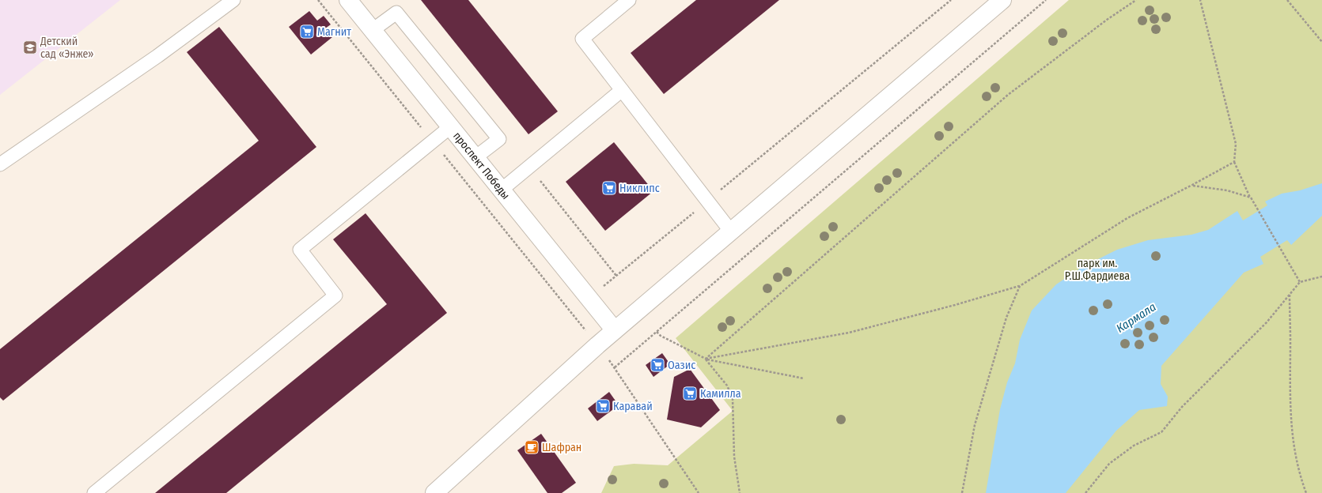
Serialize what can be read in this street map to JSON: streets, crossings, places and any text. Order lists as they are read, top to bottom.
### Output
{
  "streets": {
    "street": ["проспект Победы"]
  },
  "water": ["Кармала"],
  "parks": ["парк им. Р.Ш.Фардиева"],
  "places": {
    "supermarket": [
      "Магнит",
      "Никлипс",
      "Оазис",
      "Камилла",
      "Каравай"
    ],
    "school or university": ["Детский сад «Энже»"],
    "cafe": ["Шафран"]
  }
}
